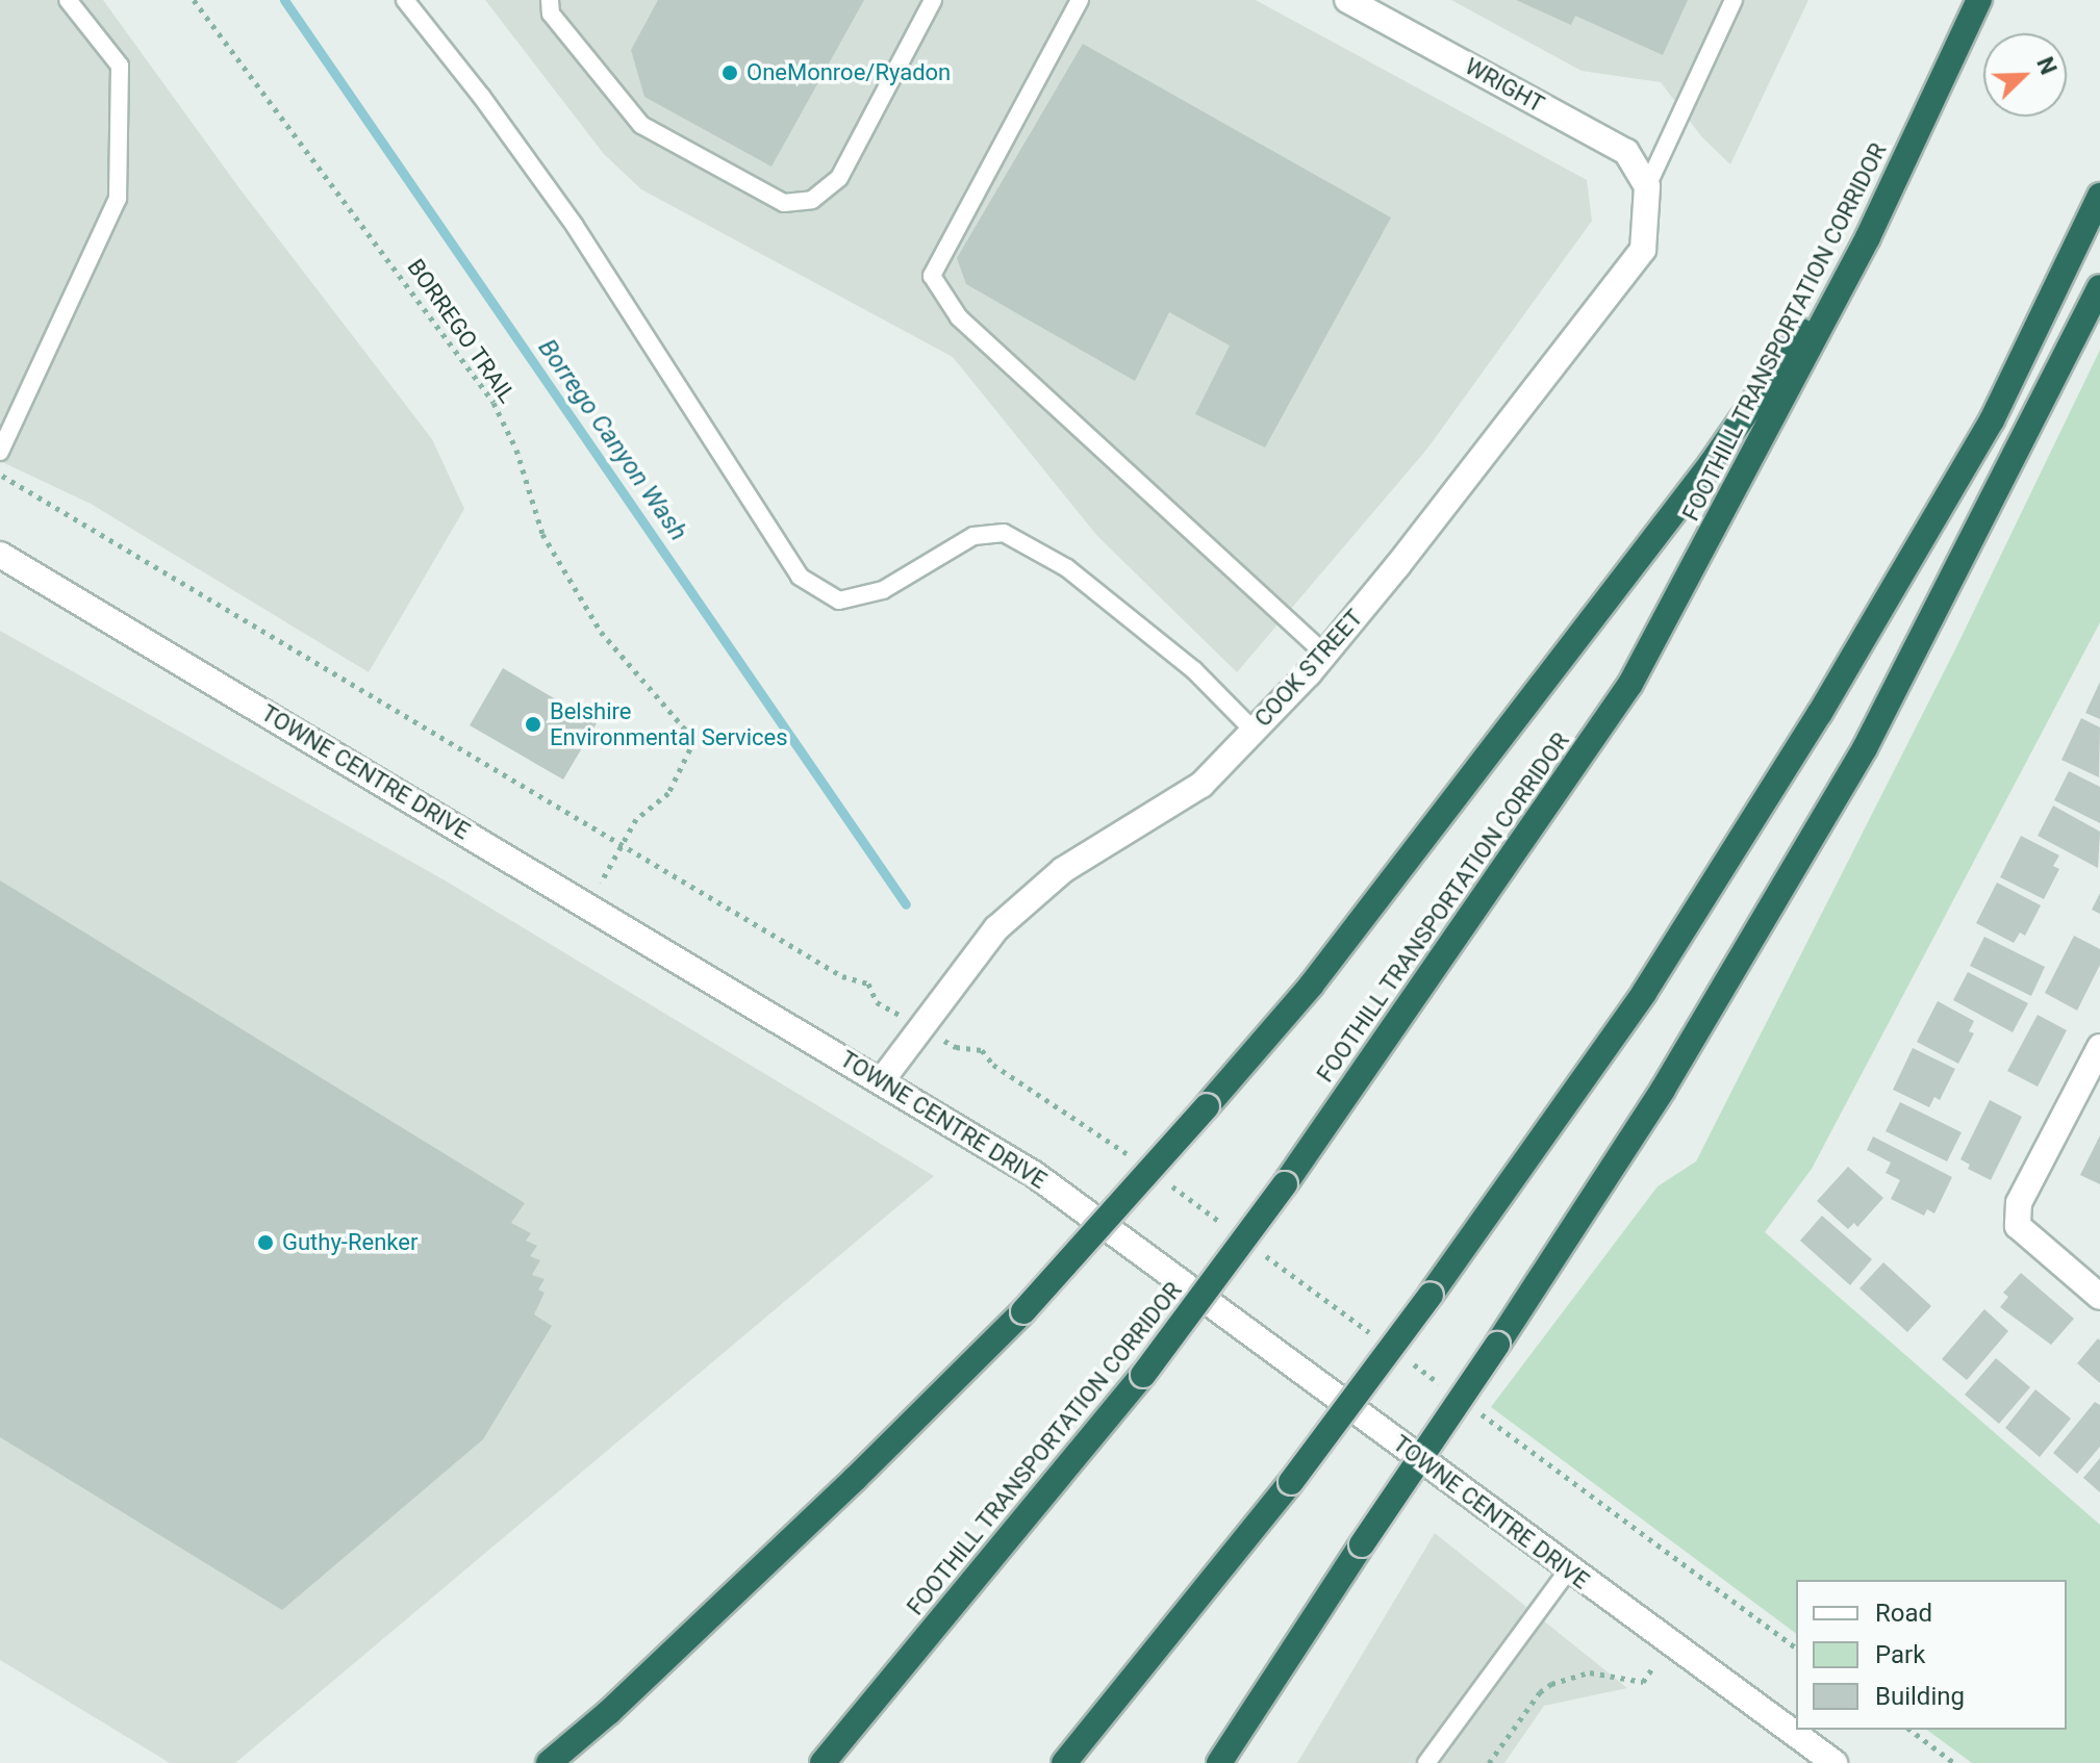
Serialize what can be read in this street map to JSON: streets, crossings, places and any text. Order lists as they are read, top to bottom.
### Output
{
  "streets": {
    "highway": ["FOOTHILL TRANSPORTATION CORRIDOR"],
    "street": ["WRIGHT", "COOK STREET", "TOWNE CENTRE DRIVE"],
    "path": ["BORREGO TRAIL"]
  },
  "crossings": [
    ["WRIGHT", "COOK STREET"],
    ["BORREGO TRAIL", "TOWNE CENTRE DRIVE"],
    ["COOK STREET", "TOWNE CENTRE DRIVE"]
  ],
  "water": ["Borrego Canyon Wash"],
  "places": ["OneMonroe/Ryadon", "Belshire Environmental Services", "Guthy-Renker"],
  "legend": ["Road", "Park", "Building"],
  "north": "top right"
}
